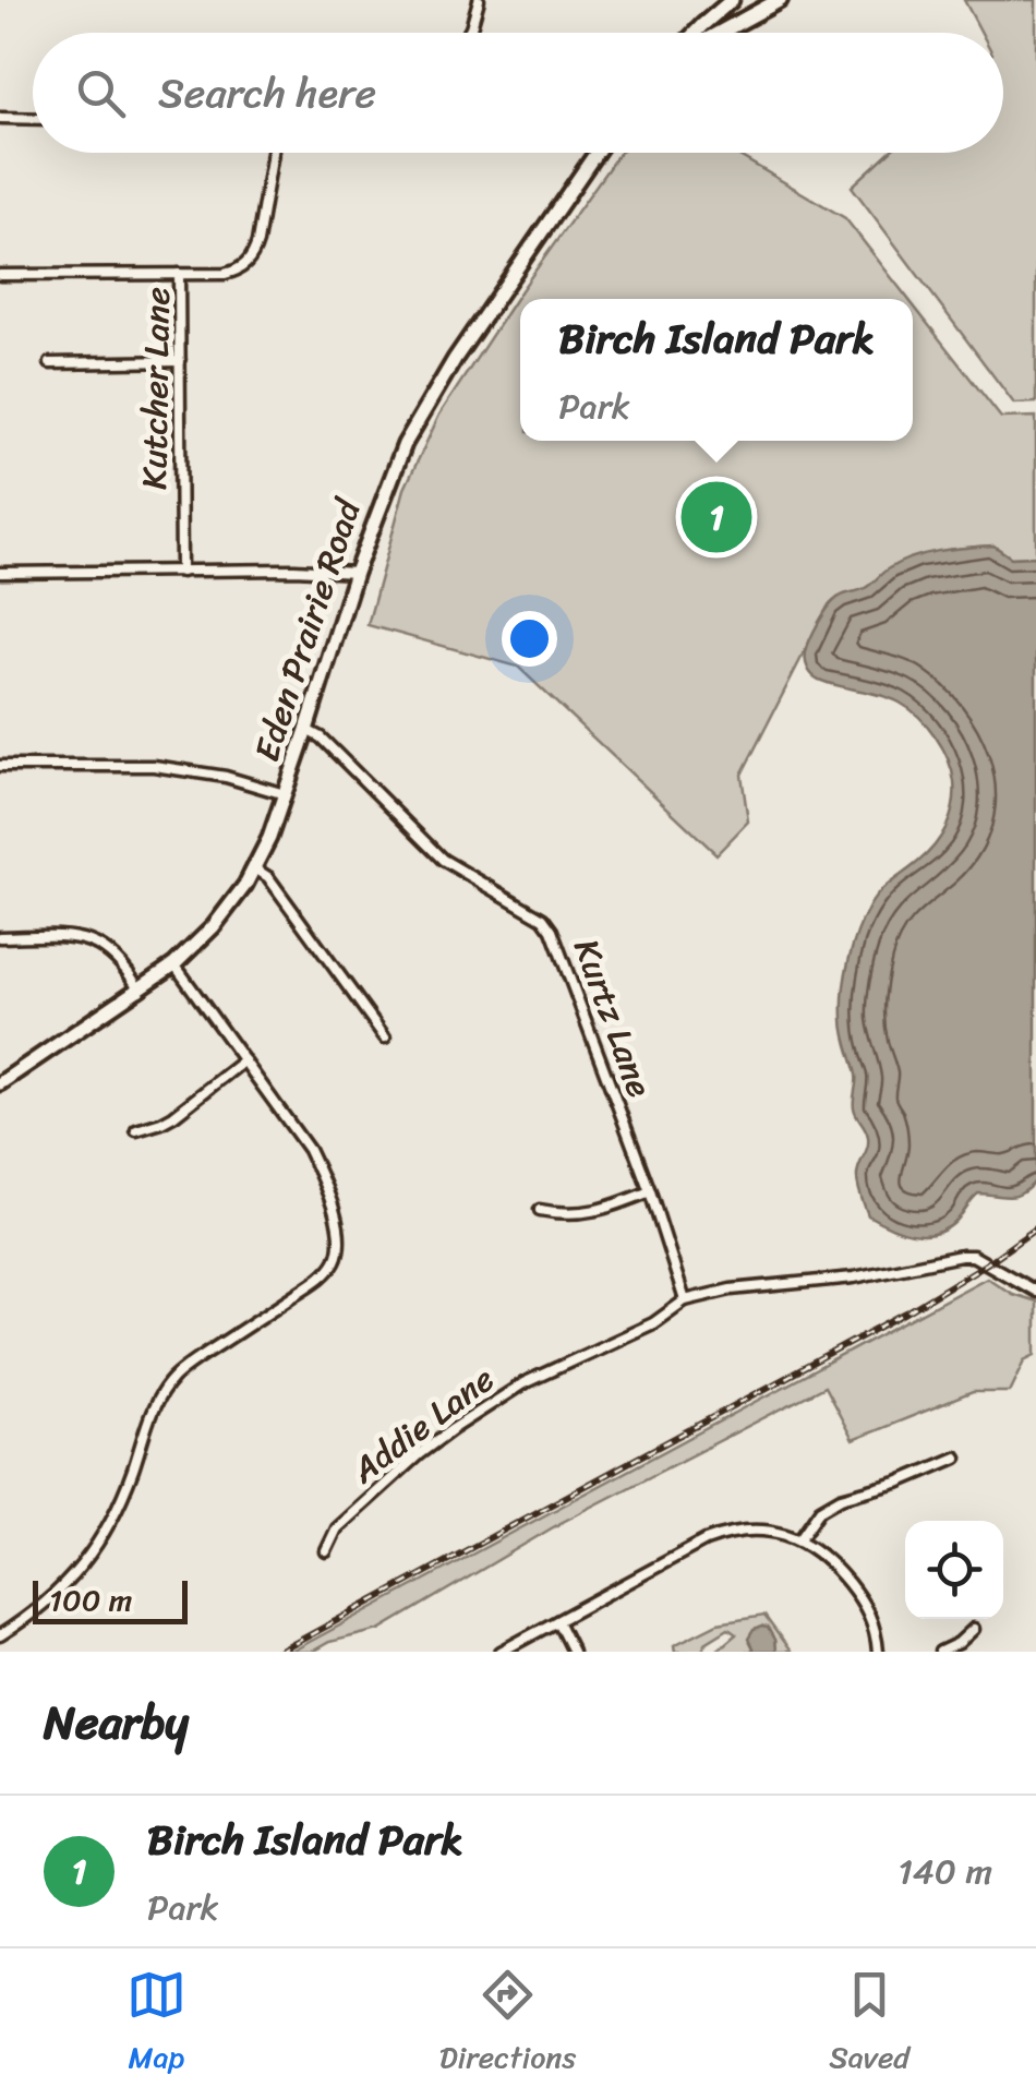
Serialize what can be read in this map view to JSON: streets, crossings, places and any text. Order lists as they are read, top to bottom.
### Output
{
  "streets": {
    "main road": ["Eden Prairie Road"],
    "street": ["Kutcher Lane", "Kurtz Lane", "Addie Lane"]
  },
  "crossings": [
    ["Eden Prairie Road", "Kurtz Lane"],
    ["Kurtz Lane", "Addie Lane"]
  ],
  "scale_bar": "100 m",
  "page": {
    "search": "Search here",
    "popup": ["Birch Island Park", "Park"],
    "pins": "1",
    "scale": "100 m",
    "heading": "Nearby",
    "list": [
      {
        "mark": "1",
        "name": "Birch Island Park",
        "note": "Park",
        "value": "140 m"
      }
    ],
    "nav": ["Map", "Directions", "Saved"]
  }
}
